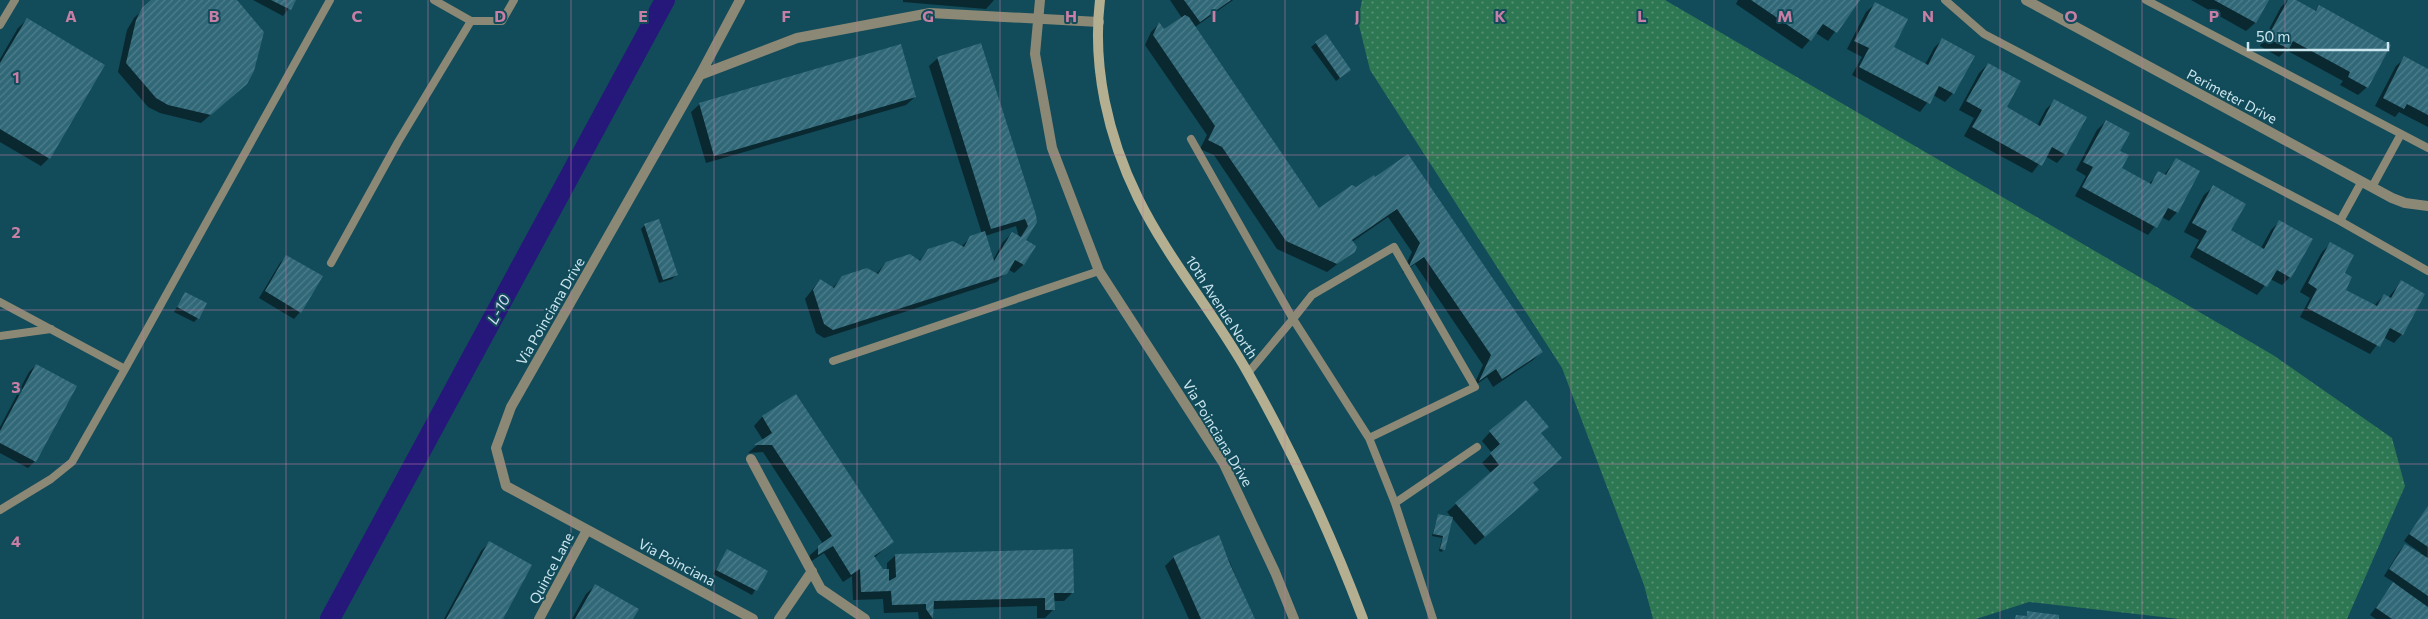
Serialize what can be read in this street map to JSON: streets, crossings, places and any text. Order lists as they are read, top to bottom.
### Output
{
  "streets": {
    "street": [
      "Perimeter Drive",
      "10th Avenue North",
      "Via Poinciana Drive",
      "Via Poinciana",
      "Quince Lane"
    ]
  },
  "crossings": [
    ["Via Poinciana Drive", "Via Poinciana"],
    ["Via Poinciana Drive", "Quince Lane"],
    ["Via Poinciana", "Quince Lane"]
  ],
  "water": ["L-10"],
  "scale_bar": "50 m",
  "grid": {
    "columns": [
      "A",
      "B",
      "C",
      "D",
      "E",
      "F",
      "G",
      "H",
      "I",
      "J",
      "K",
      "L",
      "M",
      "N",
      "O",
      "P"
    ],
    "rows": [
      "1",
      "2",
      "3",
      "4"
    ]
  }
}
